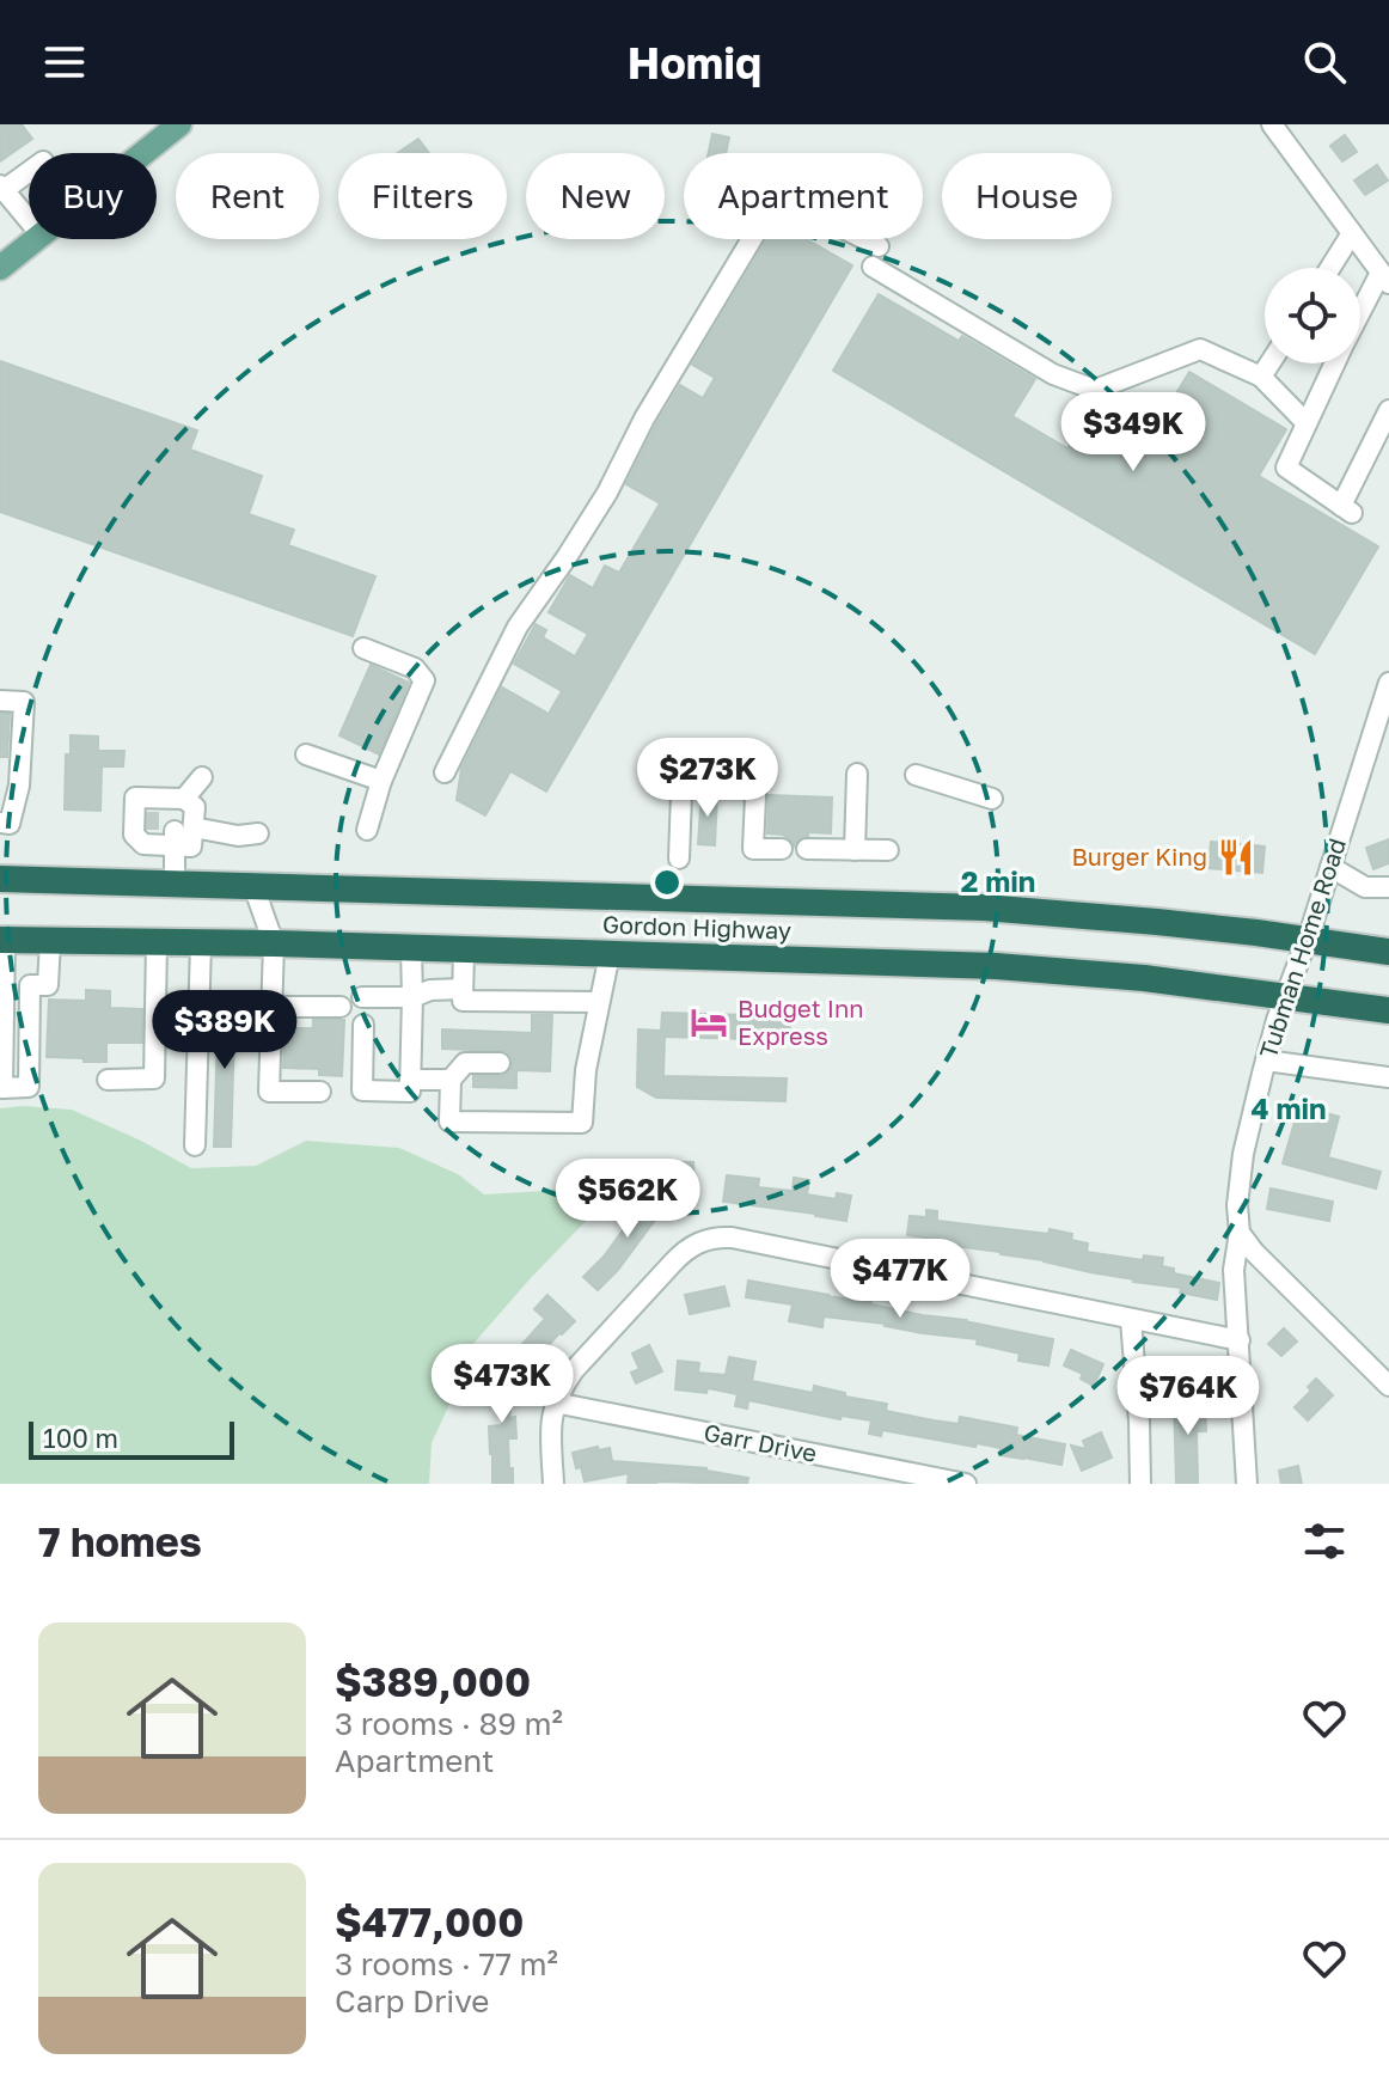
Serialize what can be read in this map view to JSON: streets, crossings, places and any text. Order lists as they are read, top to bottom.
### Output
{
  "streets": {
    "highway": ["Gordon Highway"],
    "street": ["Tubman Home Road", "Garr Drive"]
  },
  "crossings": [
    ["Gordon Highway", "Tubman Home Road"]
  ],
  "places": {
    "restaurant": ["Burger King"],
    "hotel": ["Budget Inn Express"]
  },
  "scale_bar": "100 m",
  "page": {
    "header": "Homiq",
    "chip": [
      "Buy",
      "Rent",
      "Filters",
      "New",
      "Apartment",
      "House"
    ],
    "price": [
      "$349K",
      "$273K",
      "$389K",
      "$562K",
      "$477K",
      "$473K",
      "$764K"
    ],
    "scale": "100 m",
    "heading": "7 homes",
    "list": [
      {
        "name": "$389,000",
        "note": "3 rooms · 89 m² · Apartment"
      },
      {
        "name": "$477,000",
        "note": "3 rooms · 77 m² · Carp Drive"
      }
    ]
  },
  "rings": ["2 min", "4 min"]
}
